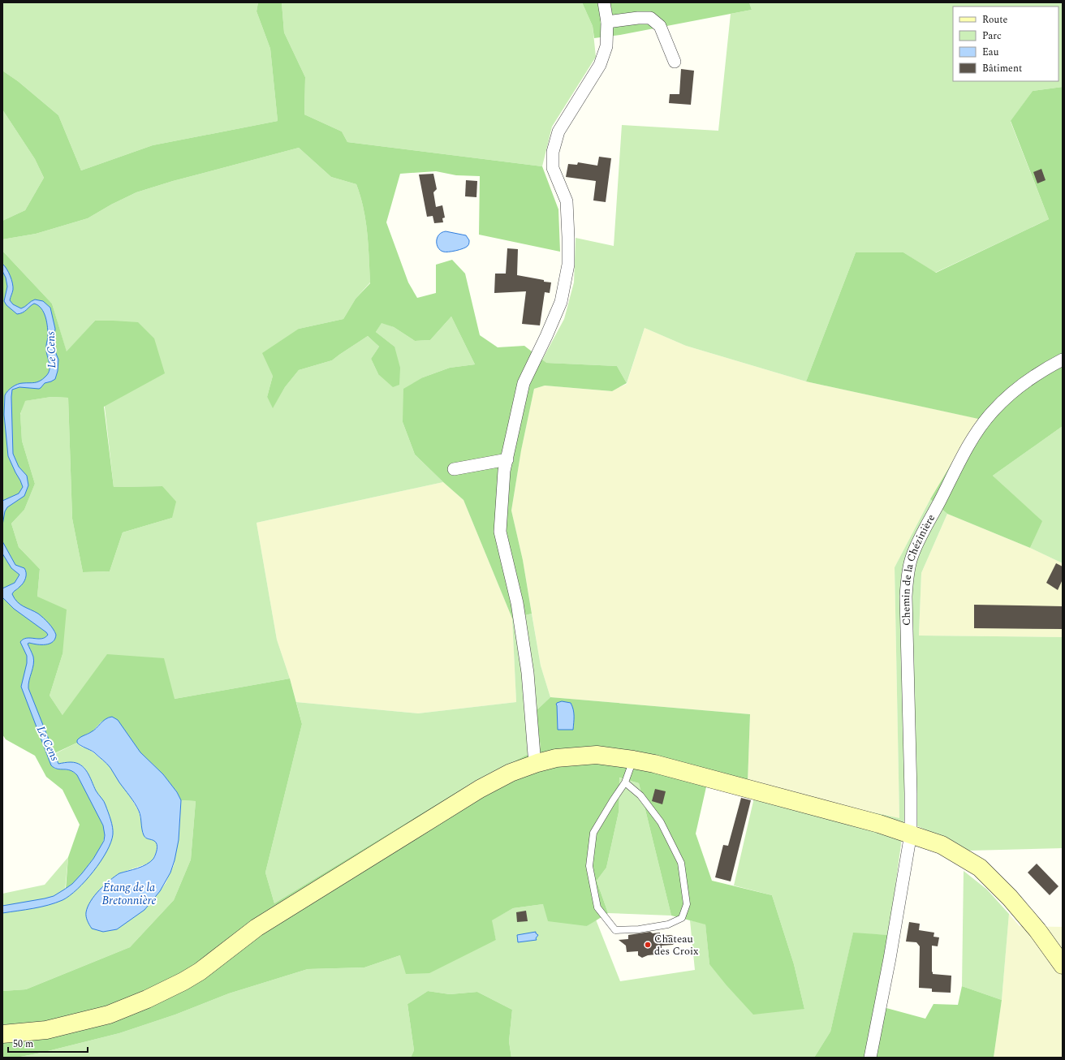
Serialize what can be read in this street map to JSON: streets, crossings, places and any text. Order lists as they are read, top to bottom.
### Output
{
  "streets": {
    "street": ["Chemin de la Chézinière"]
  },
  "water": ["Le Cens", "Étang de la Bretonnière"],
  "places": ["Chateau des Croix"],
  "legend": [
    "Route",
    "Parc",
    "Eau",
    "Bâtiment"
  ],
  "scale_bar": "50 m"
}
